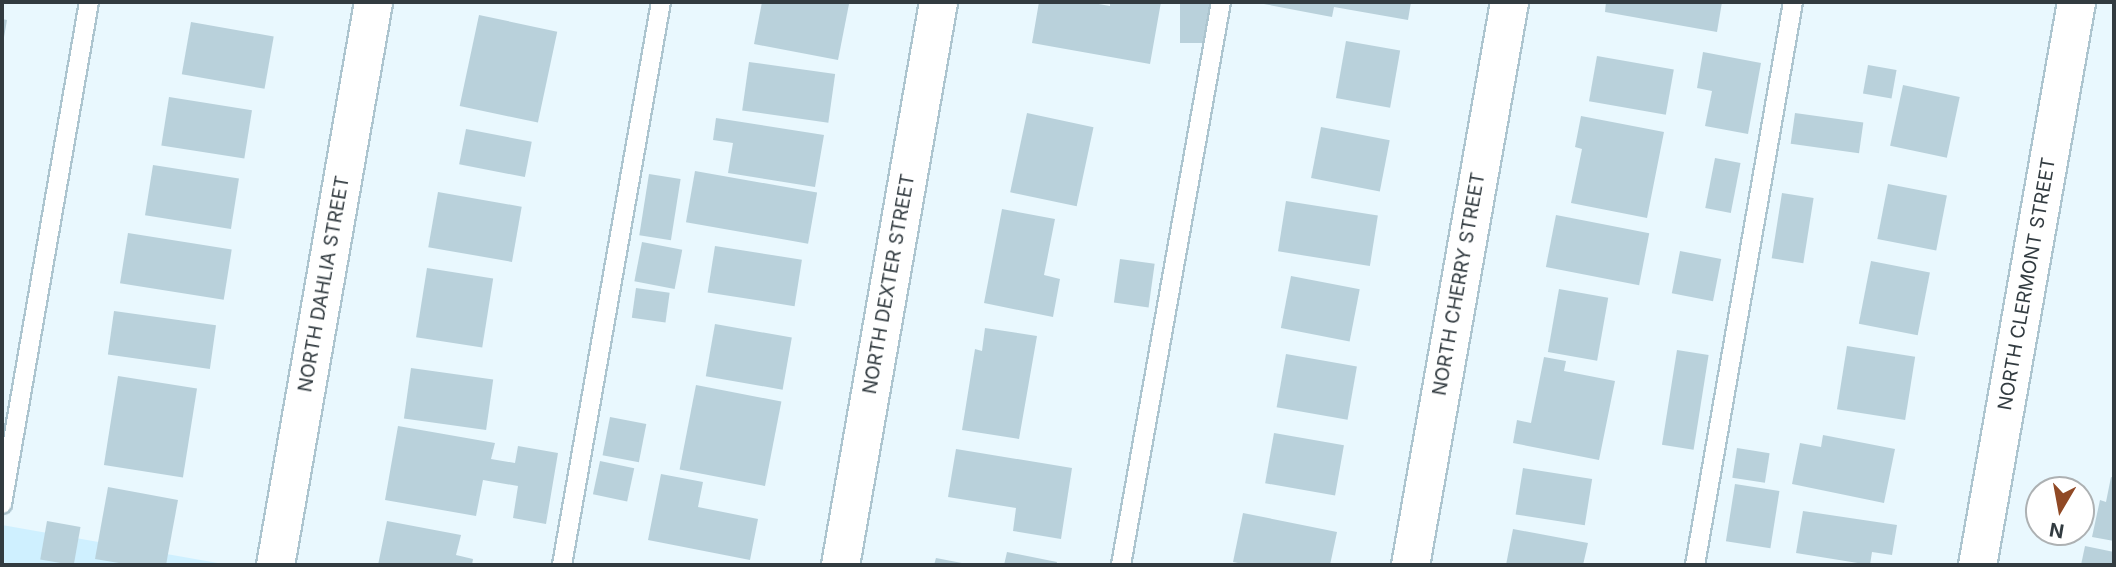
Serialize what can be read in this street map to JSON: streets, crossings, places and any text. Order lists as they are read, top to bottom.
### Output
{
  "streets": {
    "street": [
      "NORTH DAHLIA STREET",
      "NORTH DEXTER STREET",
      "NORTH CHERRY STREET",
      "NORTH CLERMONT STREET"
    ]
  },
  "north": "bottom"
}
